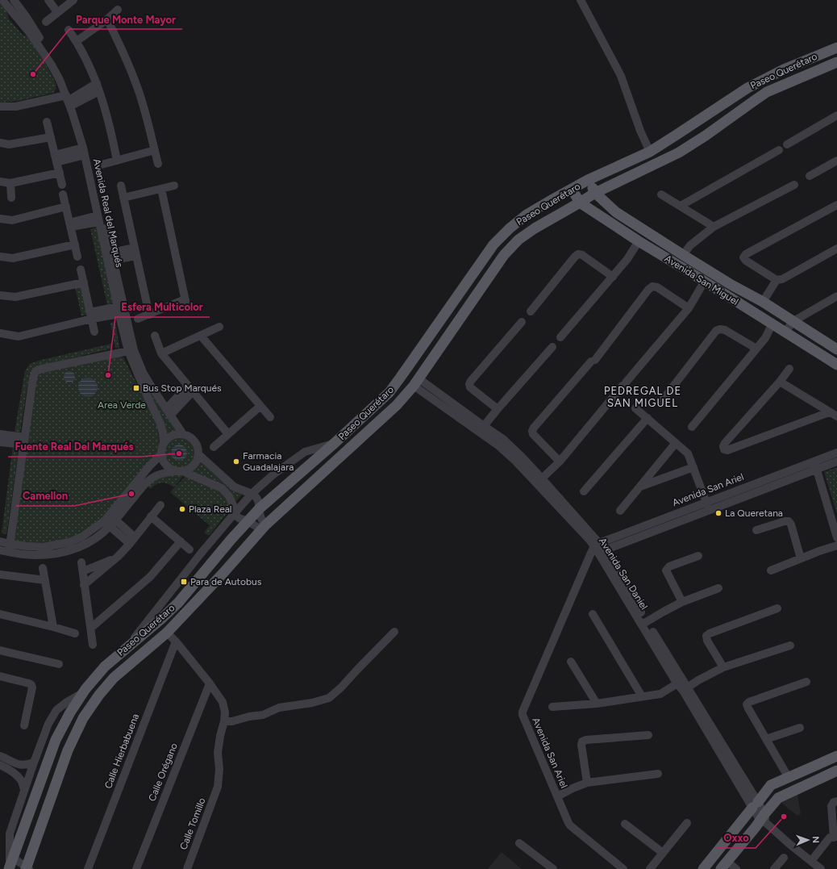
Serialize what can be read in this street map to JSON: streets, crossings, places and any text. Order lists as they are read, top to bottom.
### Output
{
  "streets": {
    "main road": ["Paseo Querétaro", "Avenida San Miguel"],
    "street": [
      "Avenida Real del Marqués",
      "Avenida San Ariel",
      "Avenida San Daniel",
      "Calle Hierbabuena",
      "Calle Orégano",
      "Calle Tomillo"
    ]
  },
  "crossings": [
    ["Paseo Querétaro", "Avenida San Miguel"],
    ["Paseo Querétaro", "Avenida San Daniel"],
    ["Paseo Querétaro", "Calle Tomillo"],
    ["Avenida San Ariel", "Avenida San Daniel"],
    ["Calle Hierbabuena", "Calle Tomillo"],
    ["Calle Orégano", "Calle Tomillo"]
  ],
  "districts": ["PEDREGAL DE SAN MIGUEL"],
  "parks": ["Area Verde"],
  "places": {
    "other": [
      "Parque Monte Mayor",
      "Esfera Multicolor",
      "Fuente Real Del Marqués",
      "Farmacia Guadalajara",
      "Camellon",
      "Plaza Real",
      "La Queretana",
      "Oxxo"
    ],
    "transit": ["Bus Stop Marqués", "Para de Autobus"]
  },
  "north": "right"
}
